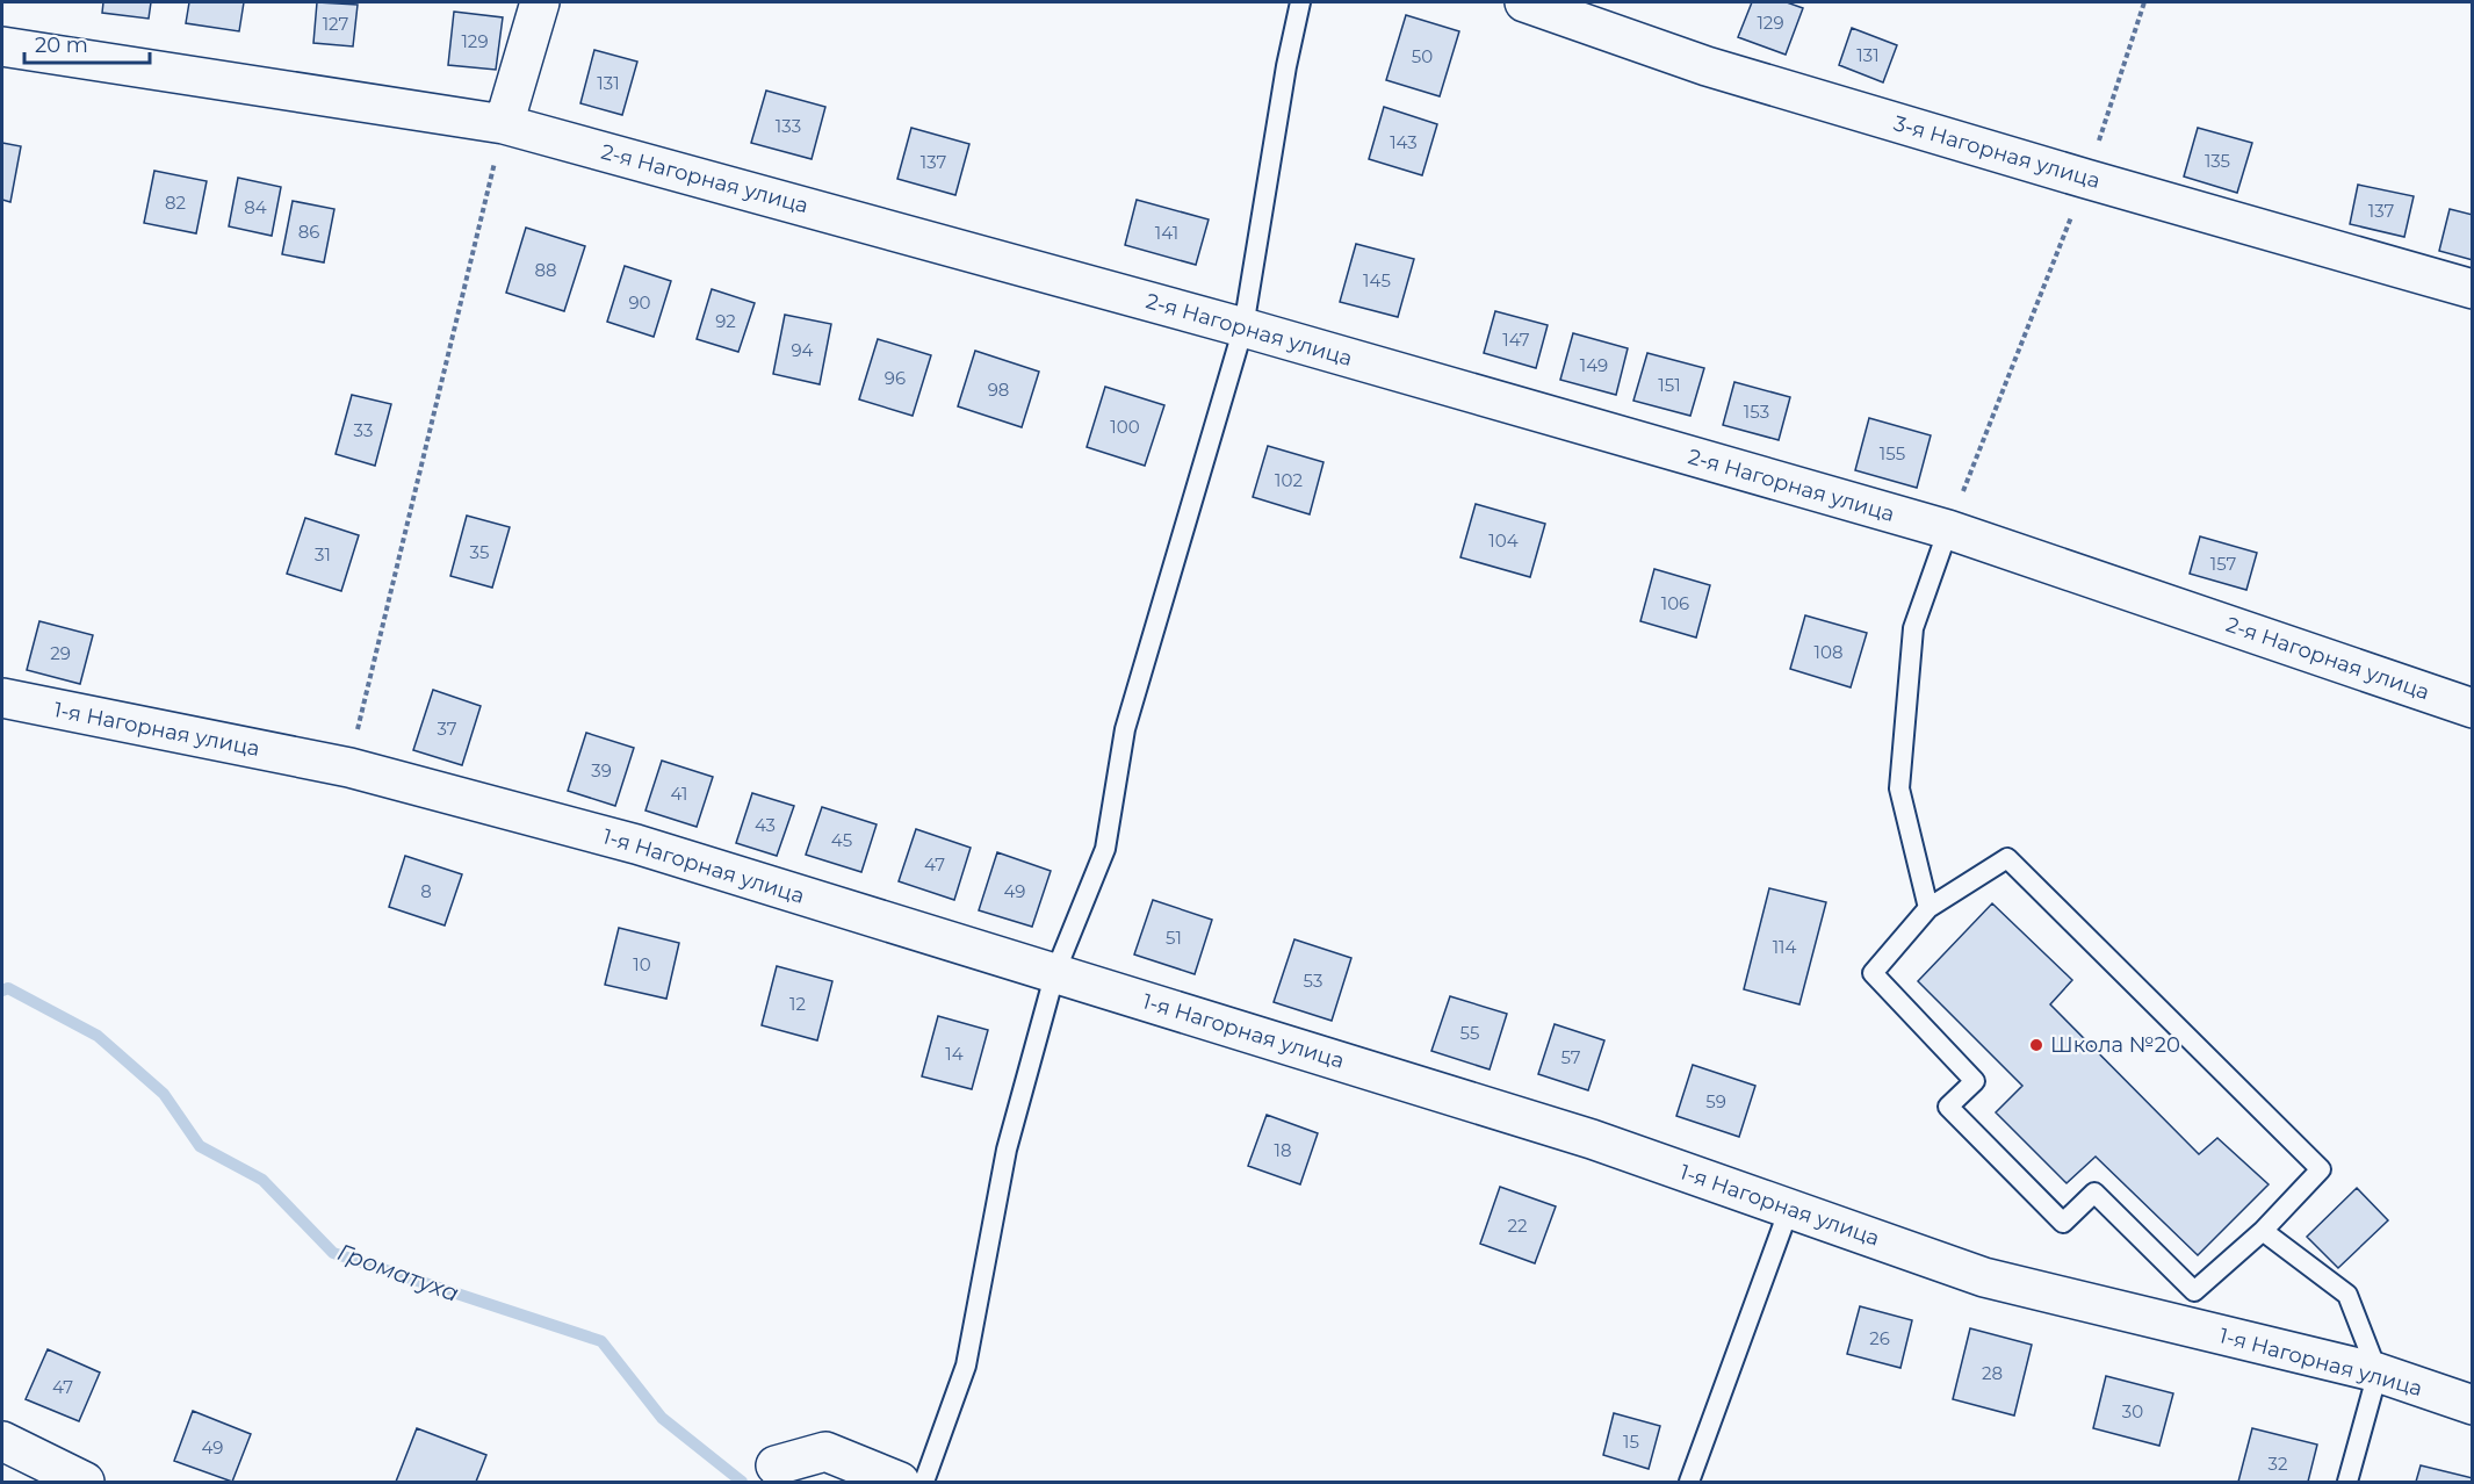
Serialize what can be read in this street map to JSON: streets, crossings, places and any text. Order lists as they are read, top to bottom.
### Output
{
  "streets": {
    "street": ["3-я Нагорная улица", "2-я Нагорная улица", "1-я Нагорная улица"]
  },
  "water": ["Громатуха"],
  "places": ["Школа №20"],
  "house_numbers": [
    "129",
    "127",
    "129",
    "131",
    "50",
    "131",
    "133",
    "143",
    "135",
    "137",
    "82",
    "84",
    "137",
    "86",
    "141",
    "88",
    "145",
    "90",
    "92",
    "147",
    "94",
    "149",
    "96",
    "151",
    "98",
    "153",
    "100",
    "33",
    "155",
    "102",
    "104",
    "35",
    "31",
    "157",
    "106",
    "108",
    "29",
    "37",
    "39",
    "41",
    "43",
    "45",
    "47",
    "8",
    "49",
    "51",
    "114",
    "10",
    "53",
    "12",
    "55",
    "14",
    "57",
    "59",
    "18",
    "22",
    "26",
    "28",
    "47",
    "30",
    "15",
    "49",
    "32"
  ],
  "scale_bar": "20 m"
}
